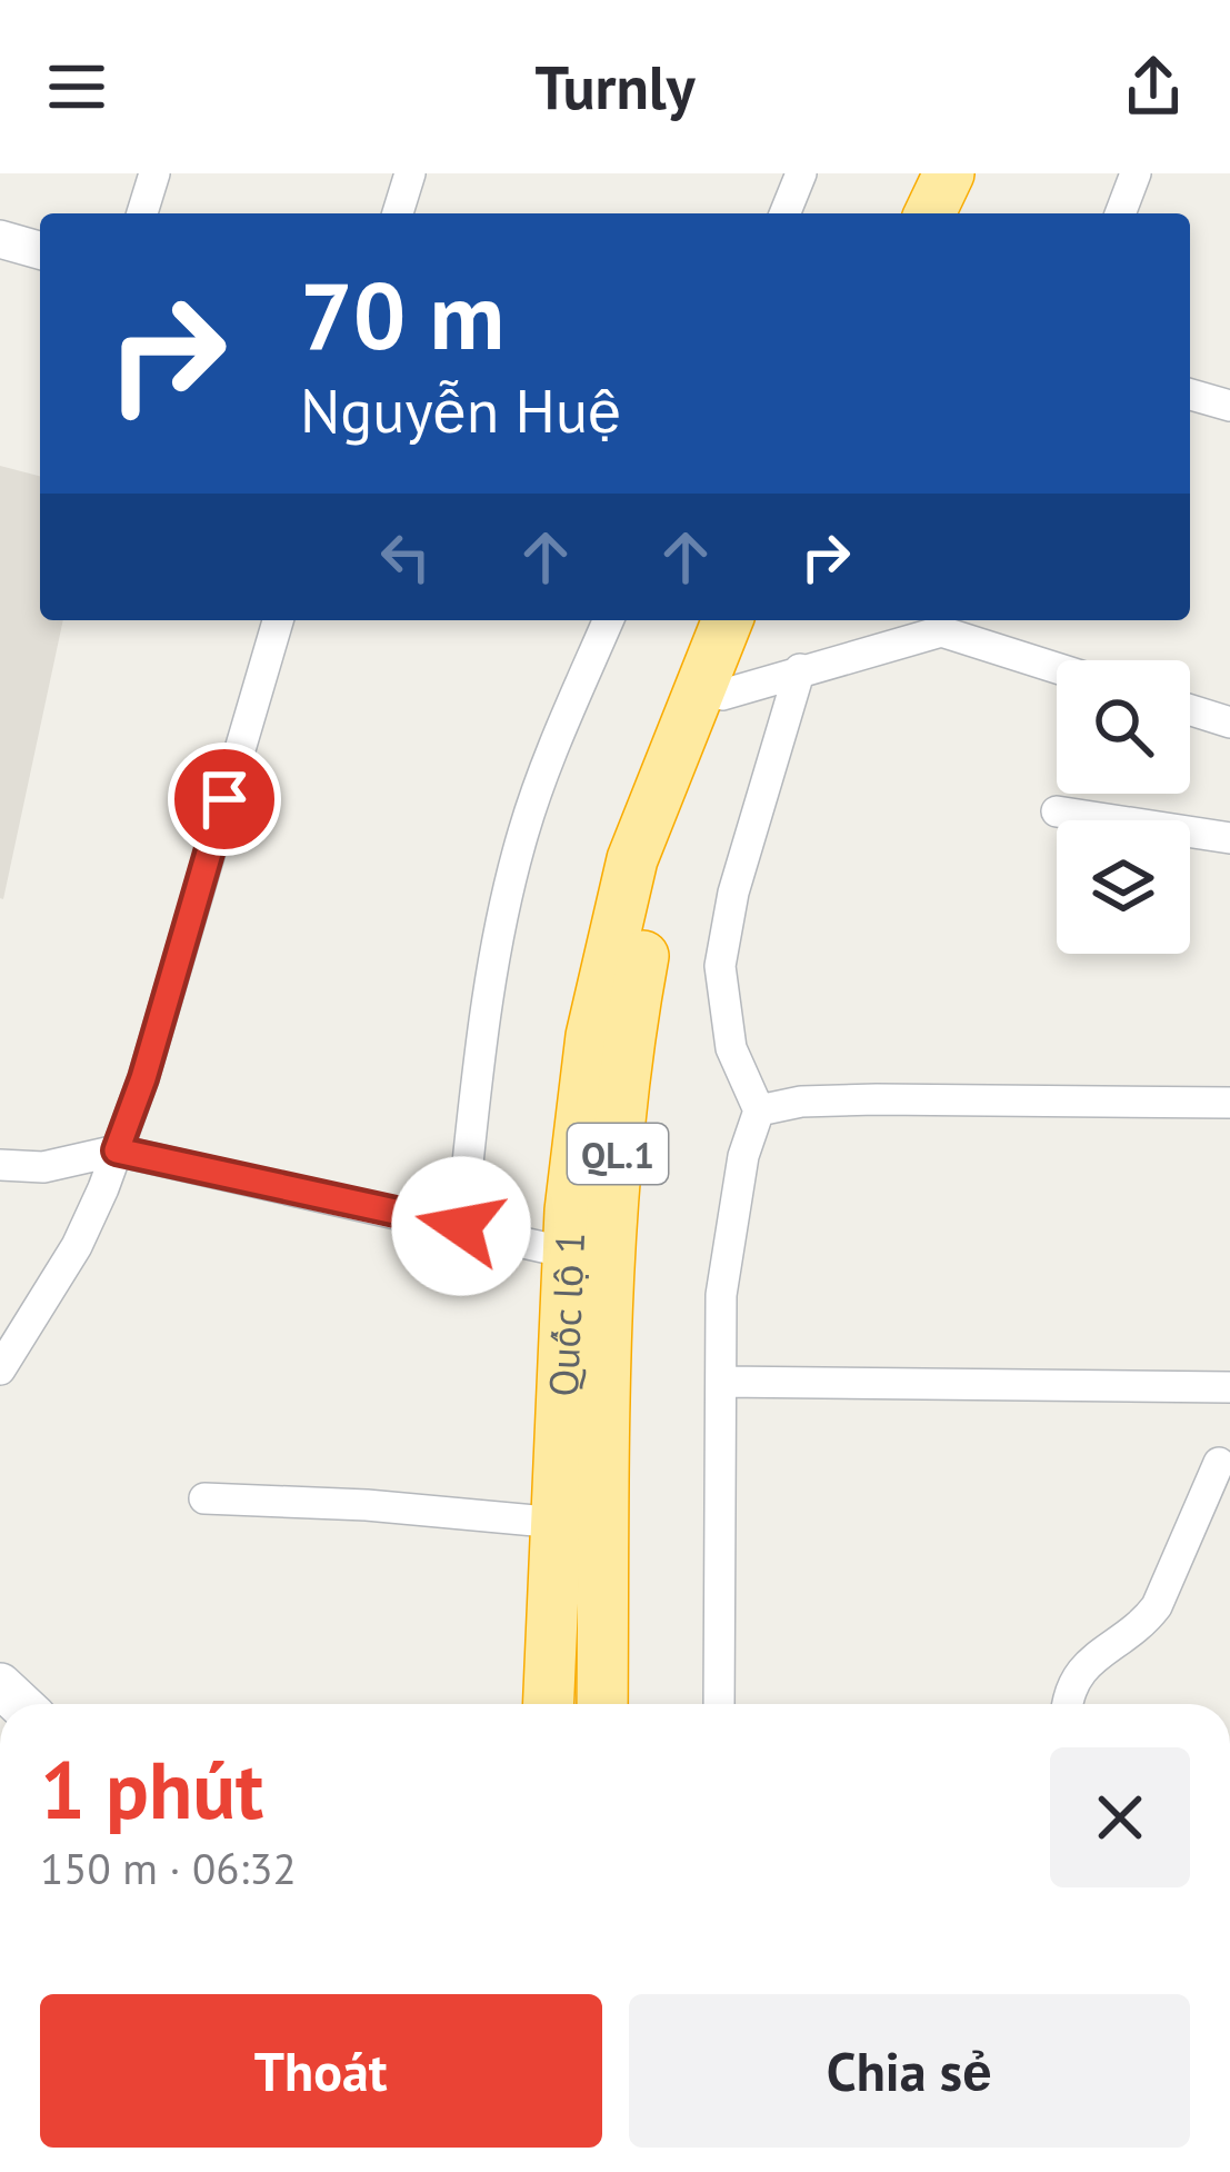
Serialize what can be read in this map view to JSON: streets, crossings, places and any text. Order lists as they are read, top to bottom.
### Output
{
  "streets": {
    "highway": ["QL.1", "Quốc lộ 1"]
  },
  "page": {
    "header": "Turnly",
    "turn": ["70 m", "Nguyễn Huệ"],
    "heading": ["1 phút", "150 m · 06:32"],
    "buttons": ["Thoát", "Chia sẻ"]
  }
}
